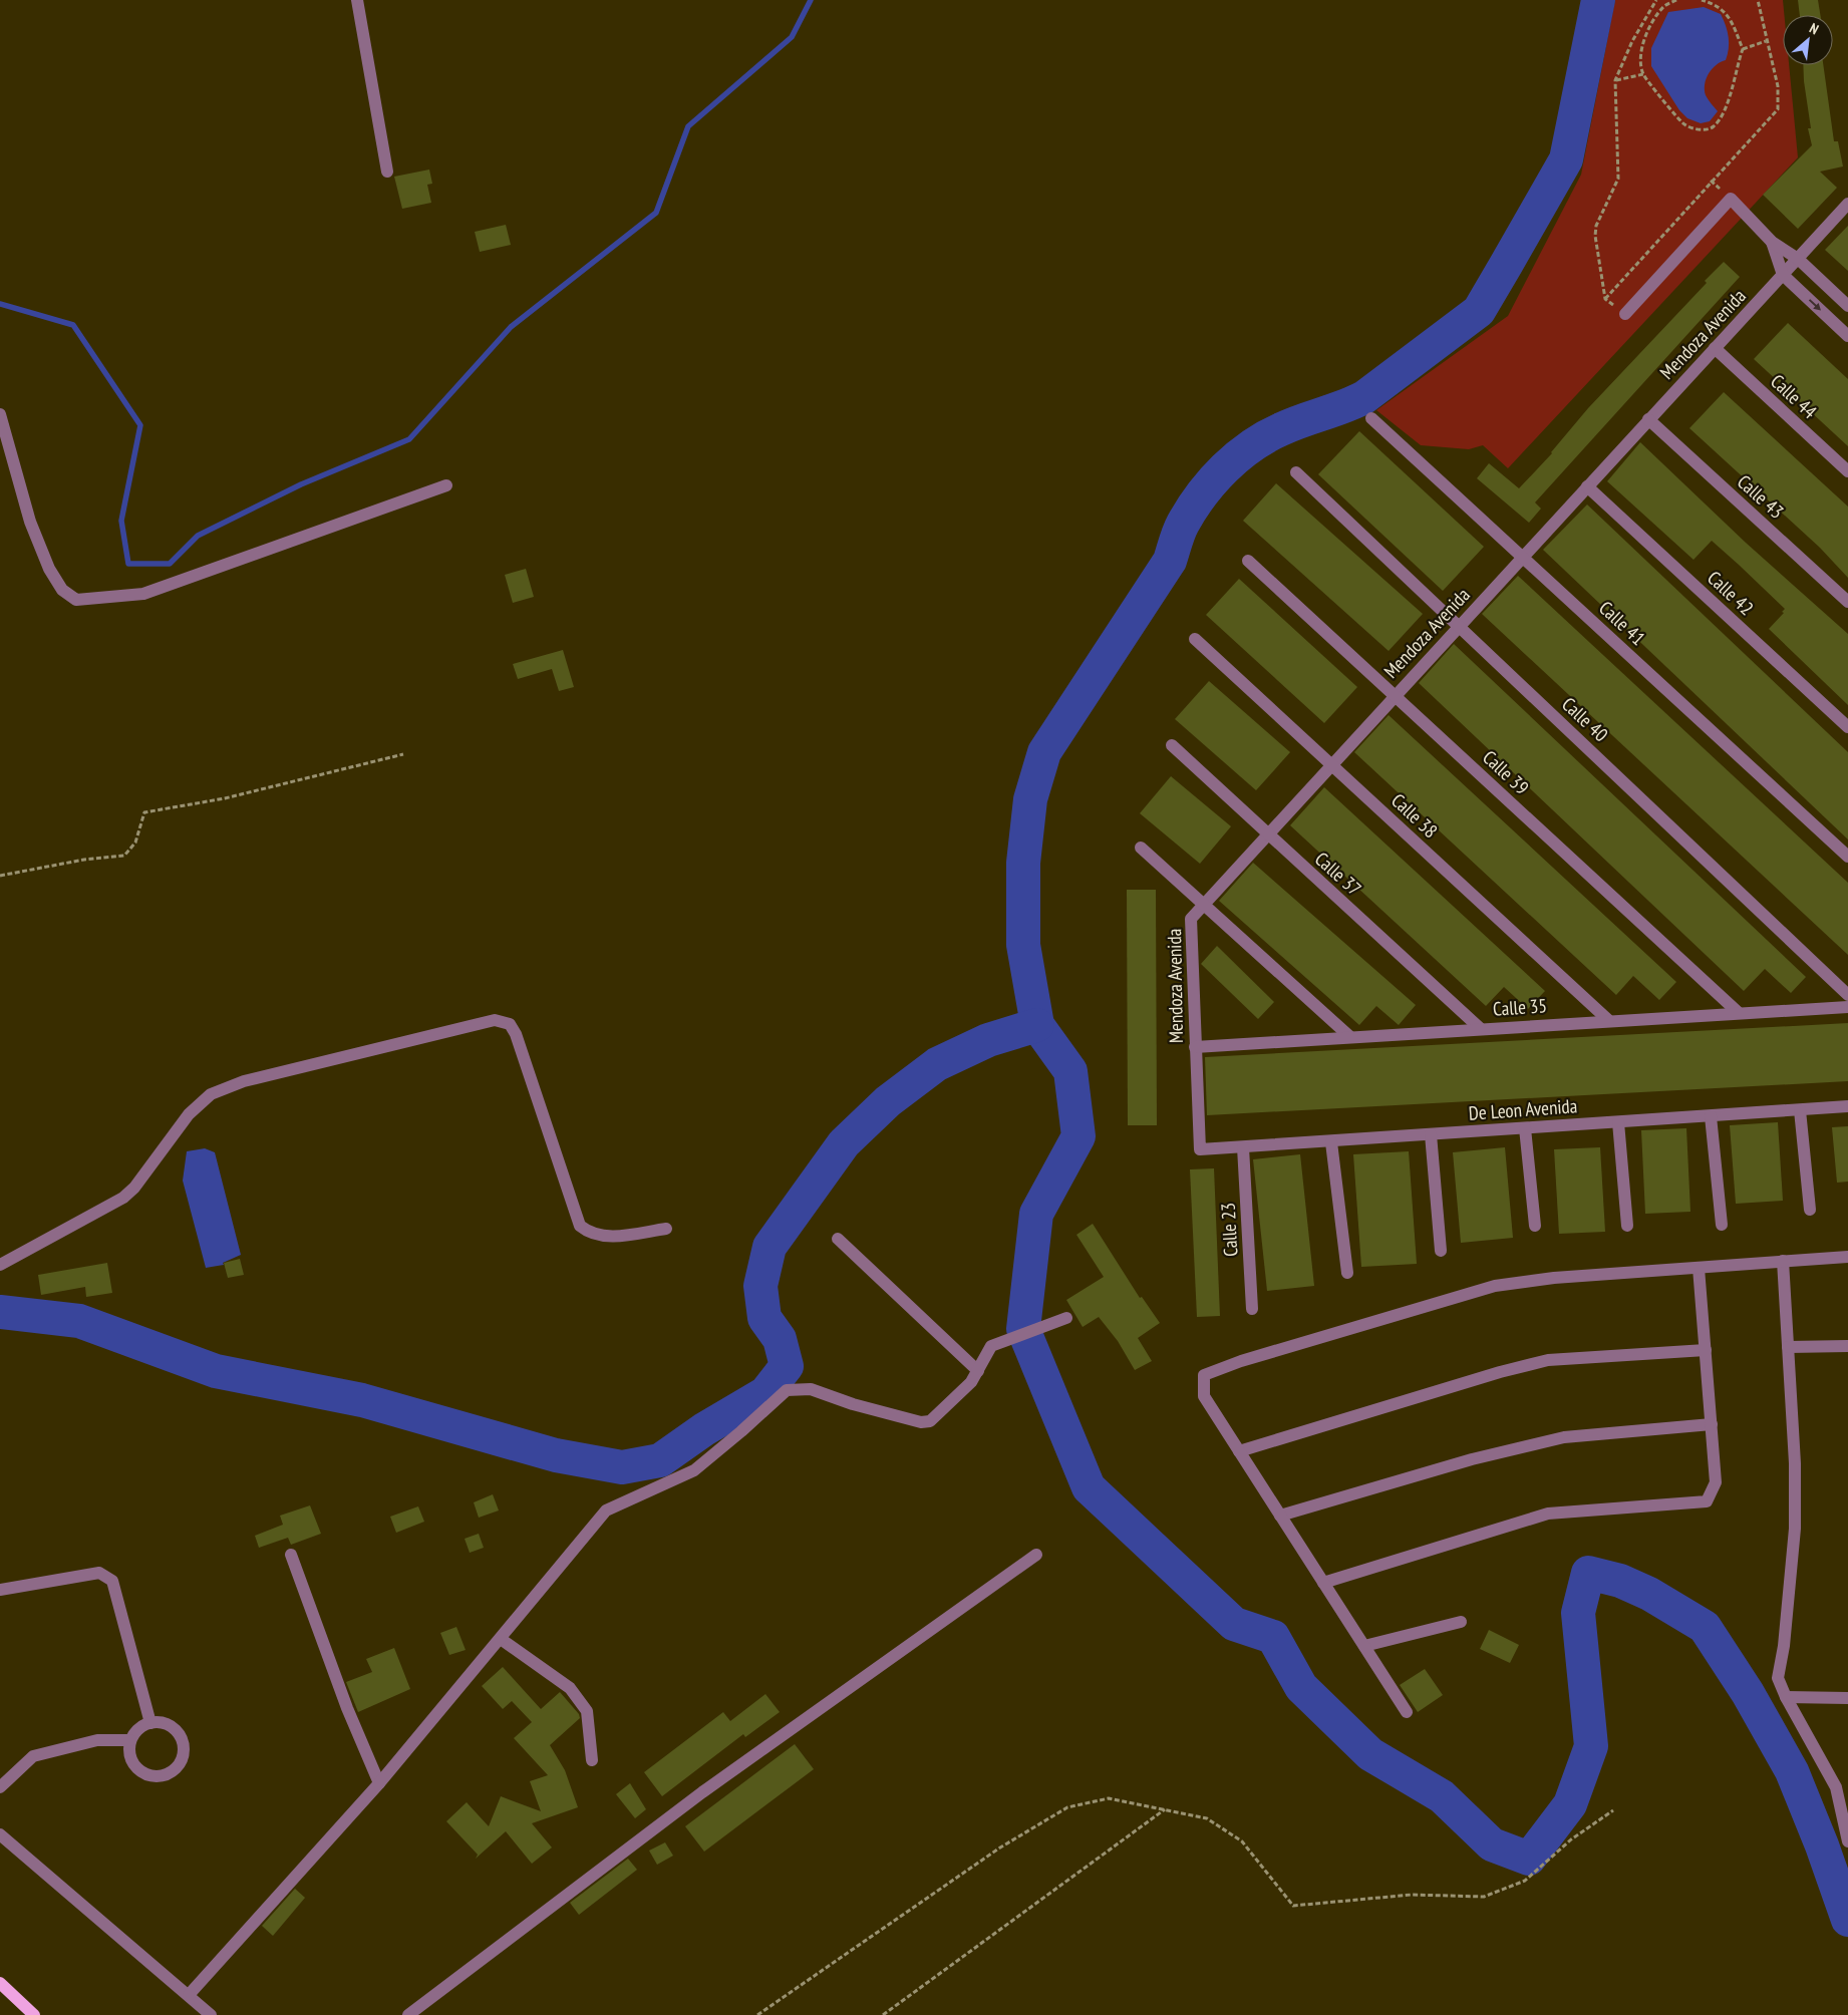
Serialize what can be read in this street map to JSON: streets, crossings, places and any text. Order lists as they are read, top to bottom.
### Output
{
  "streets": {
    "street": [
      "Mendoza Avenida",
      "Calle 44",
      "Calle 43",
      "Calle 42",
      "Calle 41",
      "Calle 40",
      "Calle 39",
      "Calle 38",
      "Calle 37",
      "Calle 35",
      "De Leon Avenida",
      "Calle 23"
    ]
  },
  "crossings": [
    ["Mendoza Avenida", "Calle 44"],
    ["Mendoza Avenida", "Calle 43"],
    ["Mendoza Avenida", "Calle 42"],
    ["Mendoza Avenida", "Calle 41"],
    ["Mendoza Avenida", "Calle 40"],
    ["Mendoza Avenida", "Calle 39"],
    ["Mendoza Avenida", "Calle 38"],
    ["Mendoza Avenida", "Calle 37"],
    ["Mendoza Avenida", "Calle 35"],
    ["Mendoza Avenida", "De Leon Avenida"],
    ["Calle 39", "Calle 35"],
    ["Calle 38", "Calle 35"],
    ["Calle 37", "Calle 35"],
    ["De Leon Avenida", "Calle 23"]
  ],
  "north": "top right"
}
